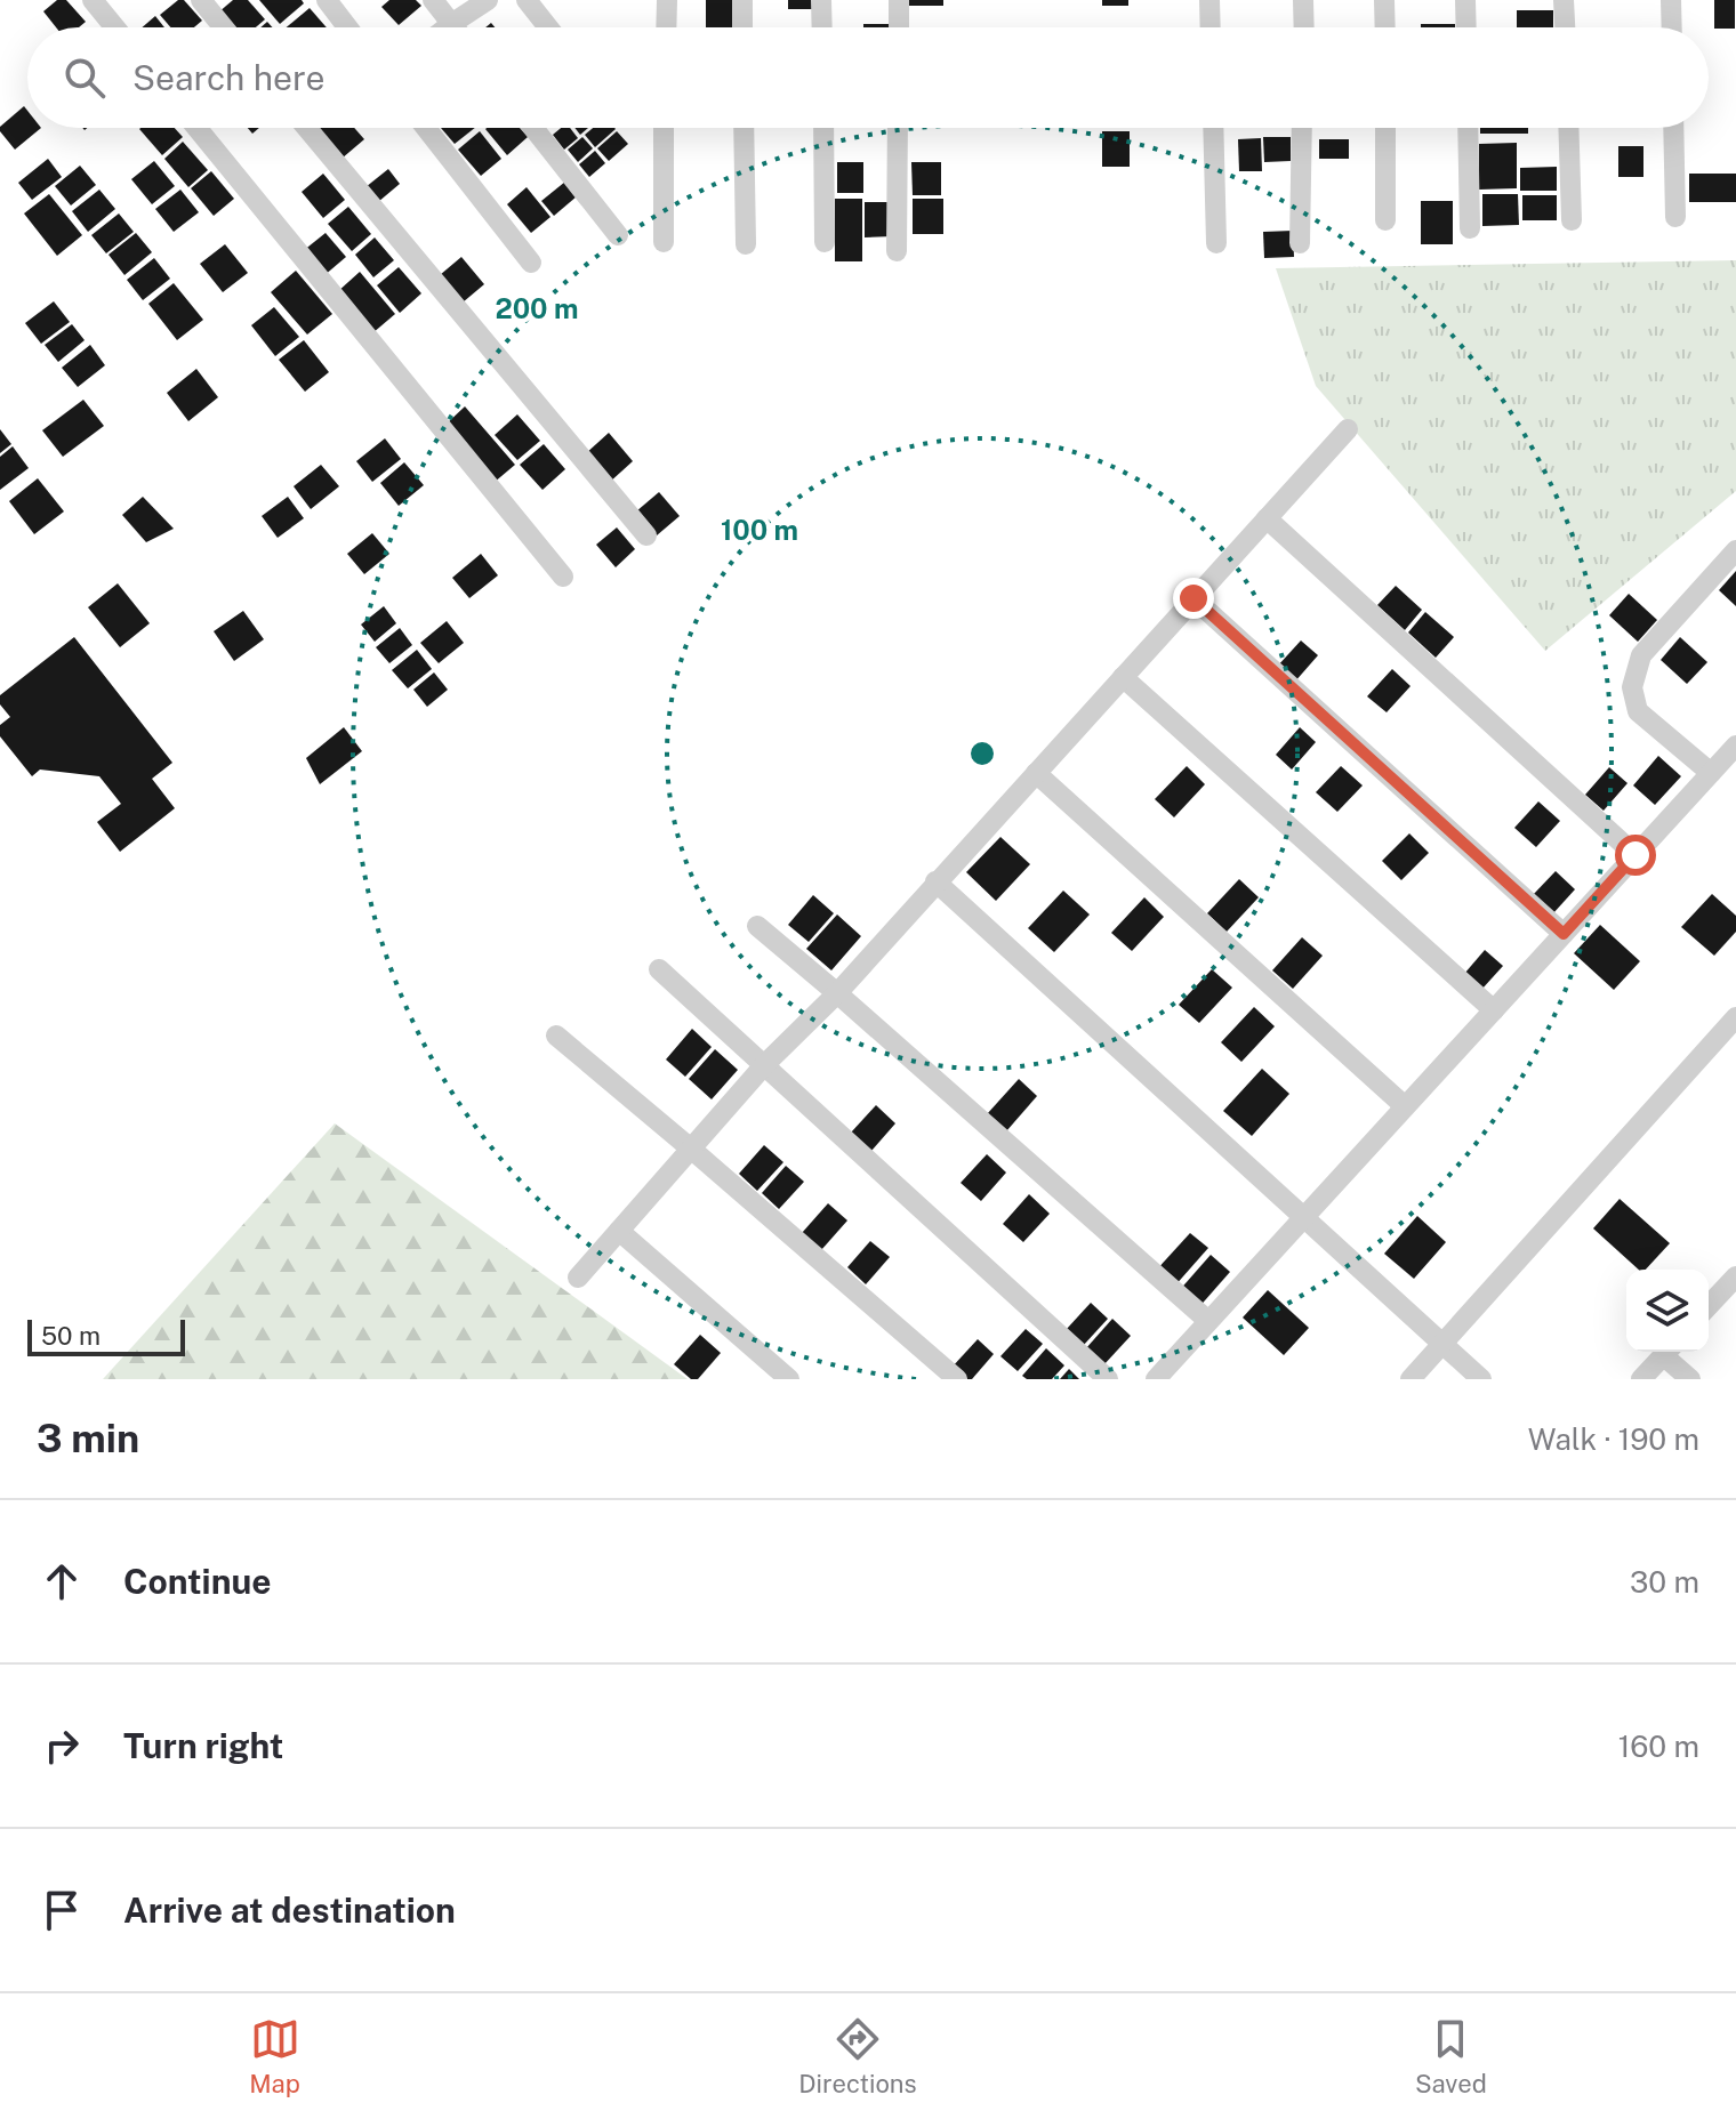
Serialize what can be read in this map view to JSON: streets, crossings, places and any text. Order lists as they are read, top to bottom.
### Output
{
  "scale_bar": "50 m",
  "page": {
    "search": "Search here",
    "scale": "50 m",
    "heading": ["3 min", "Walk · 190 m"],
    "list": [
      ["Continue", "30 m"],
      ["Turn right", "160 m"],
      "Arrive at destination"
    ],
    "nav": ["Map", "Directions", "Saved"]
  },
  "rings": ["200 m", "100 m"]
}
